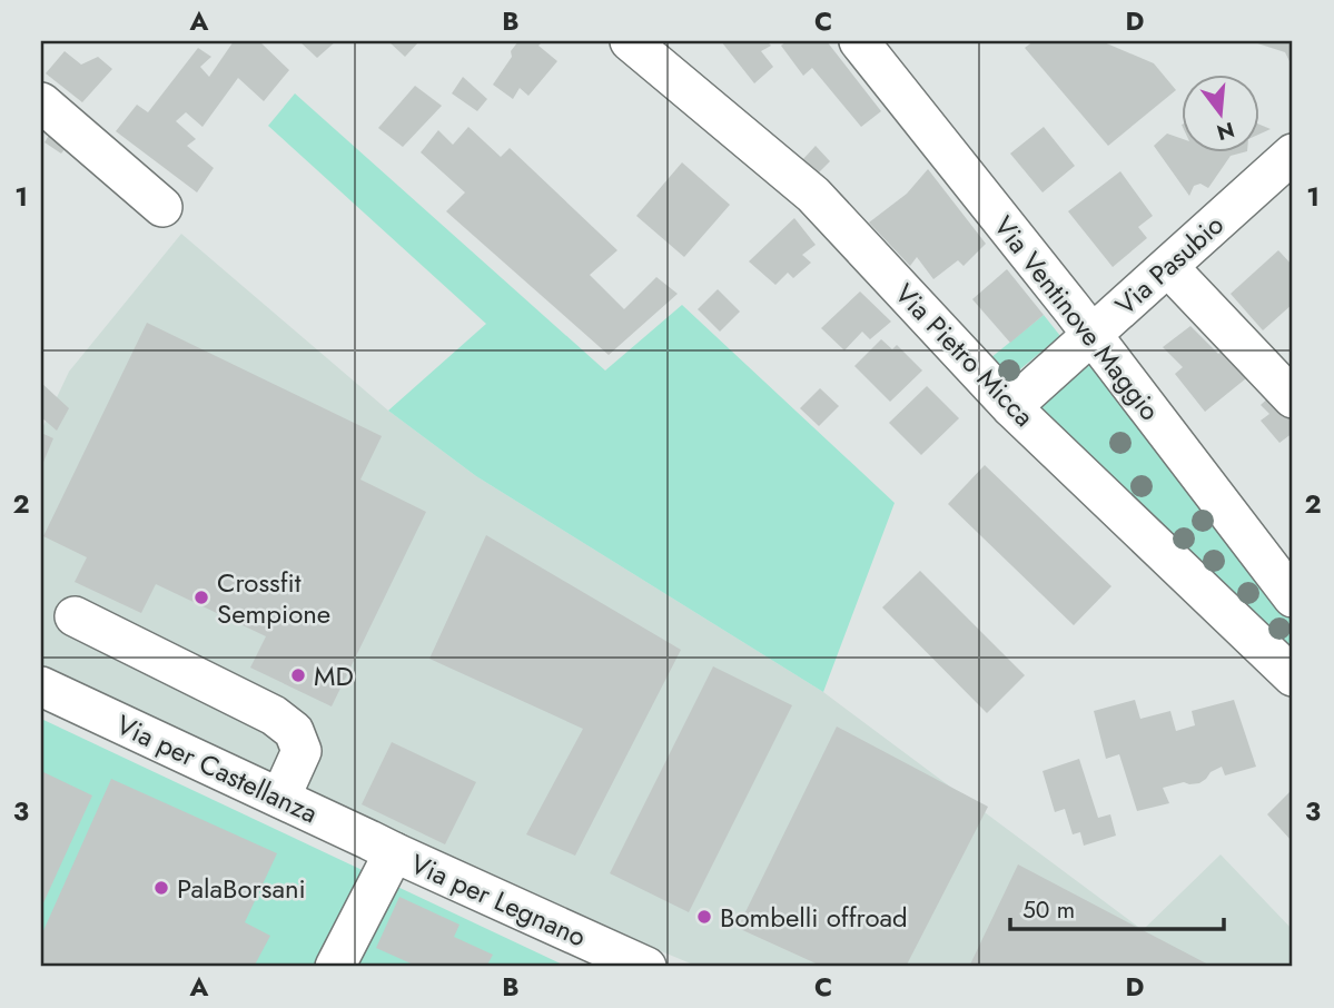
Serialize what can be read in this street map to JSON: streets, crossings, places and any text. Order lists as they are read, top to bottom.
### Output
{
  "streets": {
    "street": [
      "Via Pasubio",
      "Via Ventinove Maggio",
      "Via Pietro Micca",
      "Via per Castellanza",
      "Via per Legnano"
    ]
  },
  "crossings": [
    ["Via Pasubio", "Via Ventinove Maggio"],
    ["Via Pasubio", "Via Pietro Micca"],
    ["Via per Castellanza", "Via per Legnano"]
  ],
  "places": [
    "Crossfit Sempione",
    "MD",
    "PalaBorsani",
    "Bombelli offroad"
  ],
  "scale_bar": "50 m",
  "north": "bottom",
  "grid": {
    "columns": [
      "A",
      "B",
      "C",
      "D"
    ],
    "rows": ["1", "2", "3"]
  }
}
